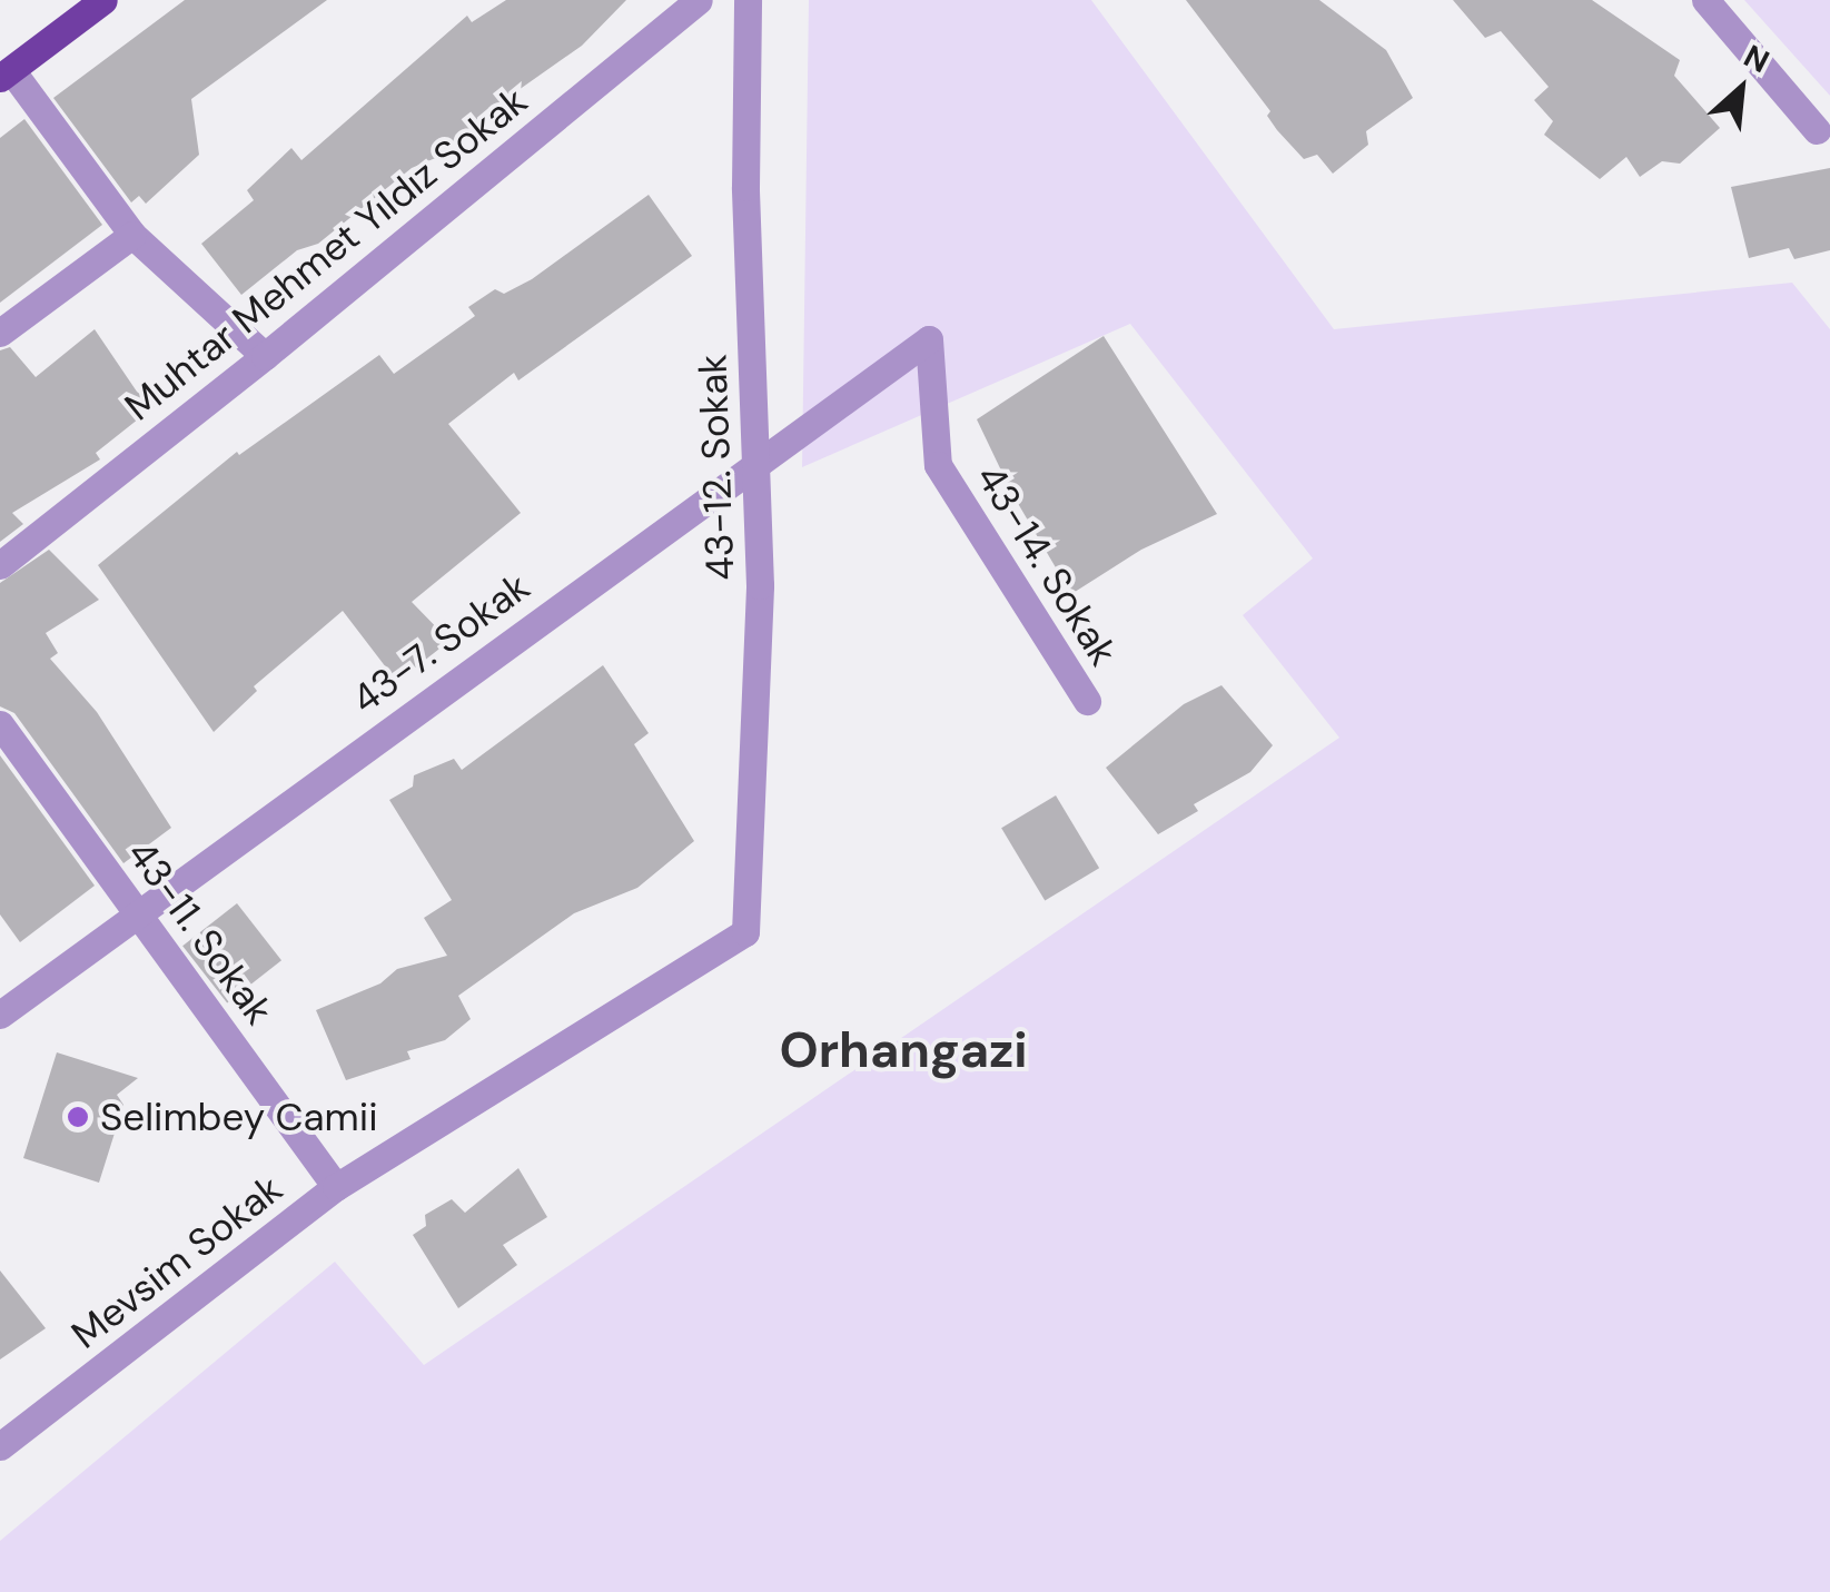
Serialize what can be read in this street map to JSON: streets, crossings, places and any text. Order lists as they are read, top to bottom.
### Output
{
  "streets": {
    "street": [
      "Muhtar Mehmet Yıldız Sokak",
      "43-12. Sokak",
      "43-14. Sokak",
      "43-7. Sokak",
      "43-11. Sokak",
      "Mevsim Sokak"
    ]
  },
  "crossings": [
    ["43-12. Sokak", "43-7. Sokak"],
    ["43-12. Sokak", "Mevsim Sokak"],
    ["43-14. Sokak", "43-7. Sokak"],
    ["43-7. Sokak", "43-11. Sokak"],
    ["43-11. Sokak", "Mevsim Sokak"]
  ],
  "districts": ["Orhangazi"],
  "places": ["Selimbey Camii"],
  "north": "top right"
}
